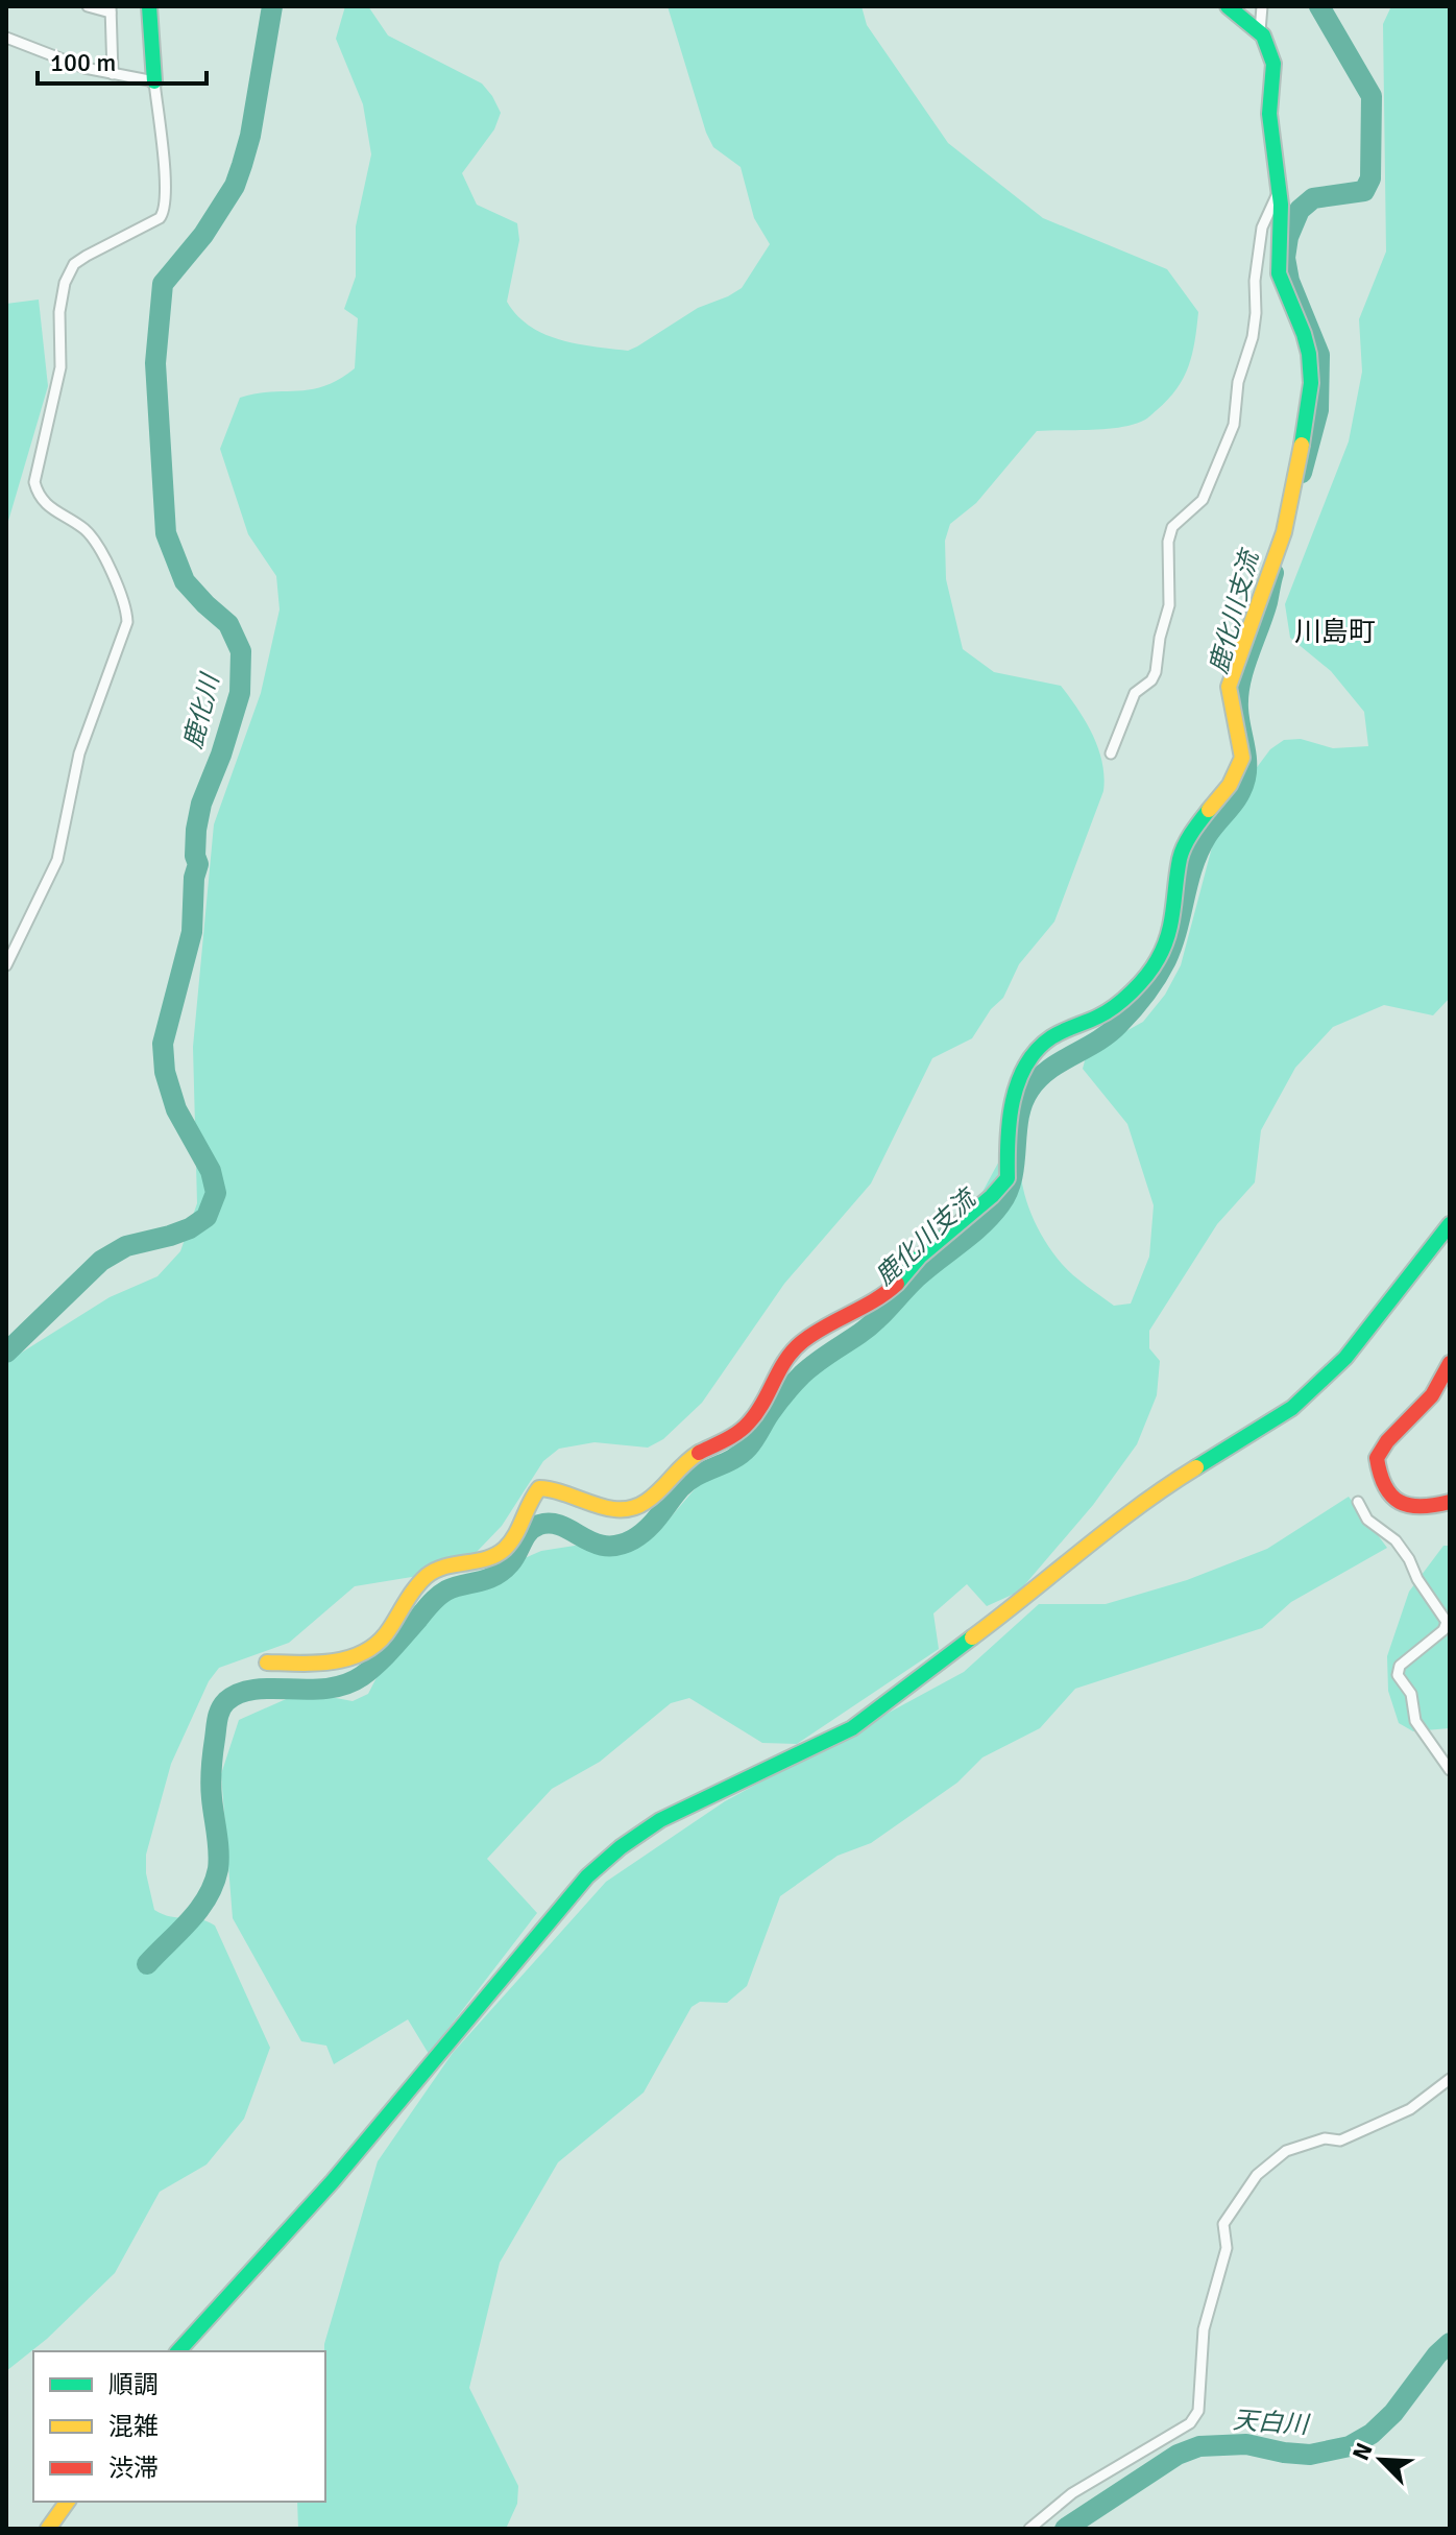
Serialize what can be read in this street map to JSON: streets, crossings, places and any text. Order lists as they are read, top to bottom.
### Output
{
  "districts": ["川島町"],
  "water": ["鹿化川支流", "鹿化川", "天白川"],
  "legend": ["順調", "混雑", "渋滞"],
  "scale_bar": "100 m",
  "north": "top left"
}
